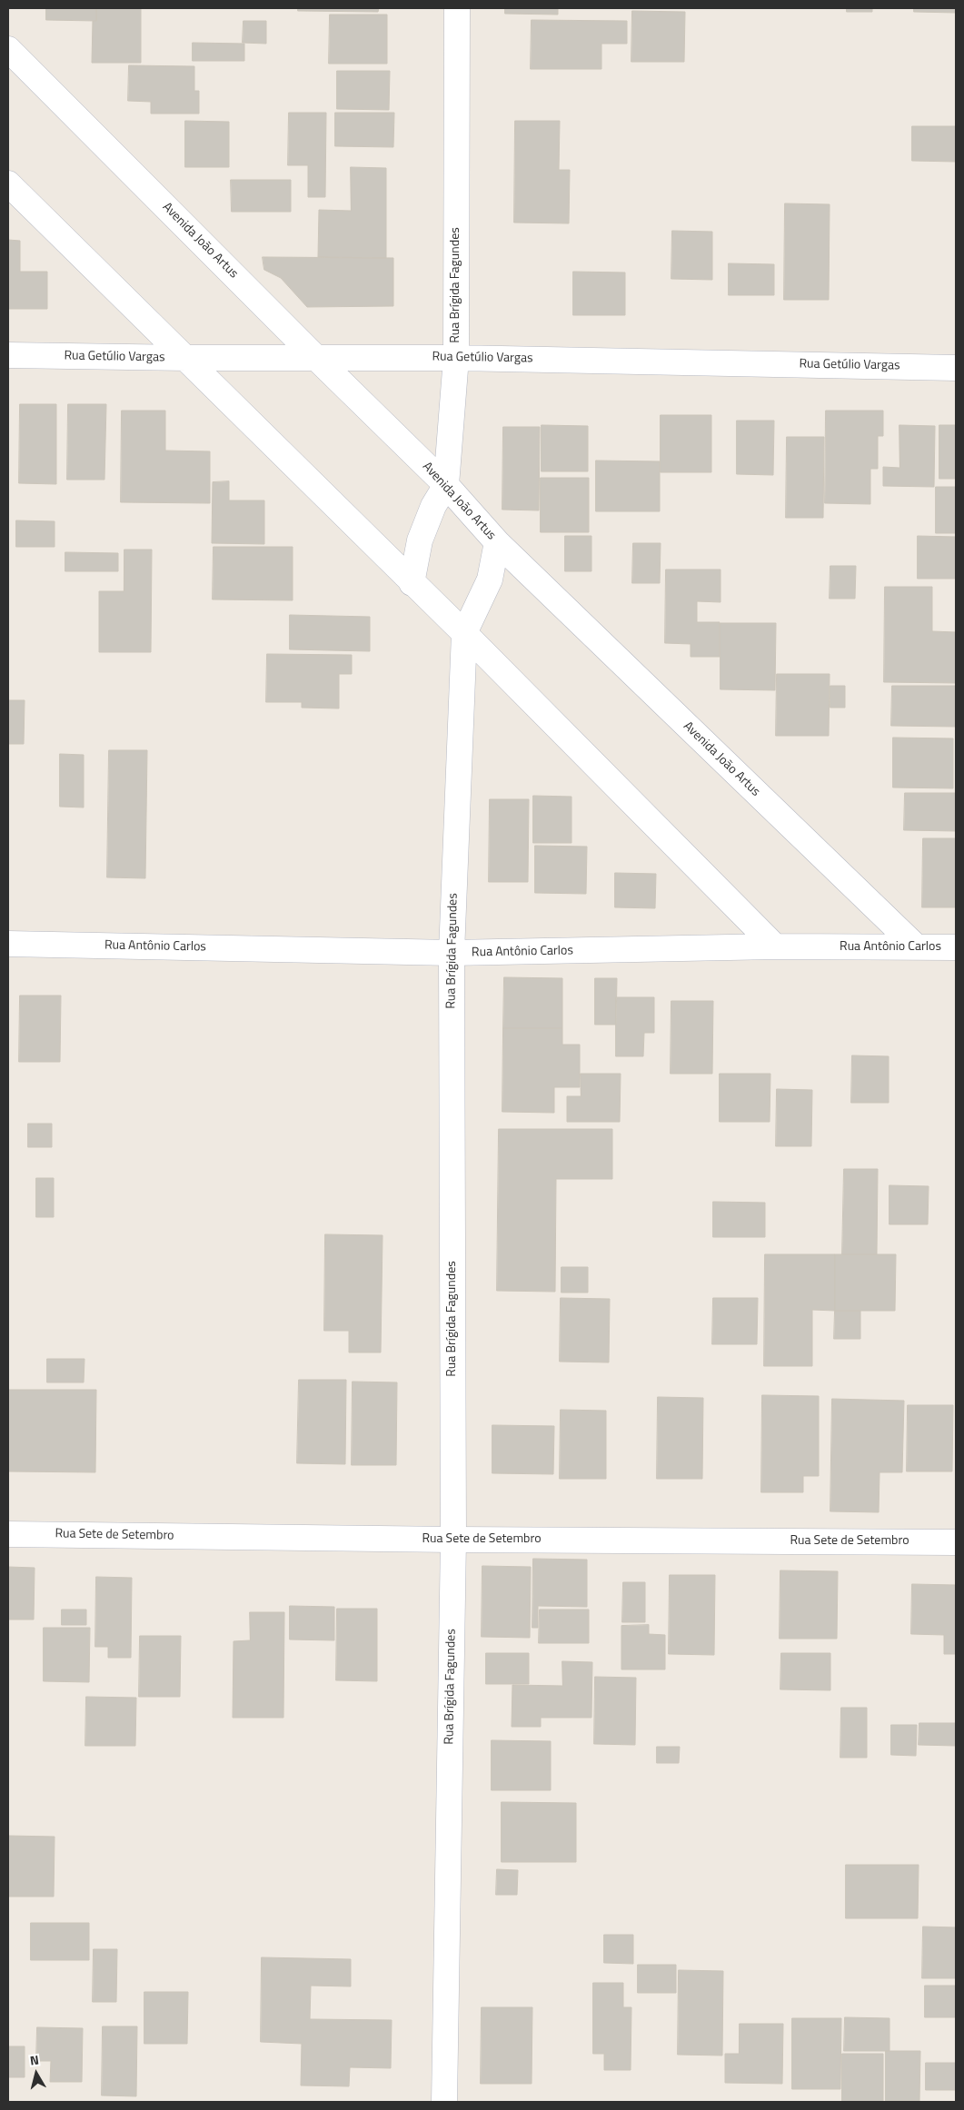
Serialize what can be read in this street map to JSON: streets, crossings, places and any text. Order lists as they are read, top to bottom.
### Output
{
  "streets": {
    "street": [
      "Avenida João Artus",
      "Rua Brígida Fagundes",
      "Rua Getúlio Vargas",
      "Rua Antônio Carlos",
      "Rua Sete de Setembro"
    ]
  },
  "crossings": [
    ["Avenida João Artus", "Rua Brígida Fagundes"],
    ["Avenida João Artus", "Rua Getúlio Vargas"],
    ["Avenida João Artus", "Rua Antônio Carlos"],
    ["Rua Brígida Fagundes", "Rua Getúlio Vargas"],
    ["Rua Brígida Fagundes", "Rua Antônio Carlos"],
    ["Rua Brígida Fagundes", "Rua Sete de Setembro"]
  ],
  "north": "top"
}
